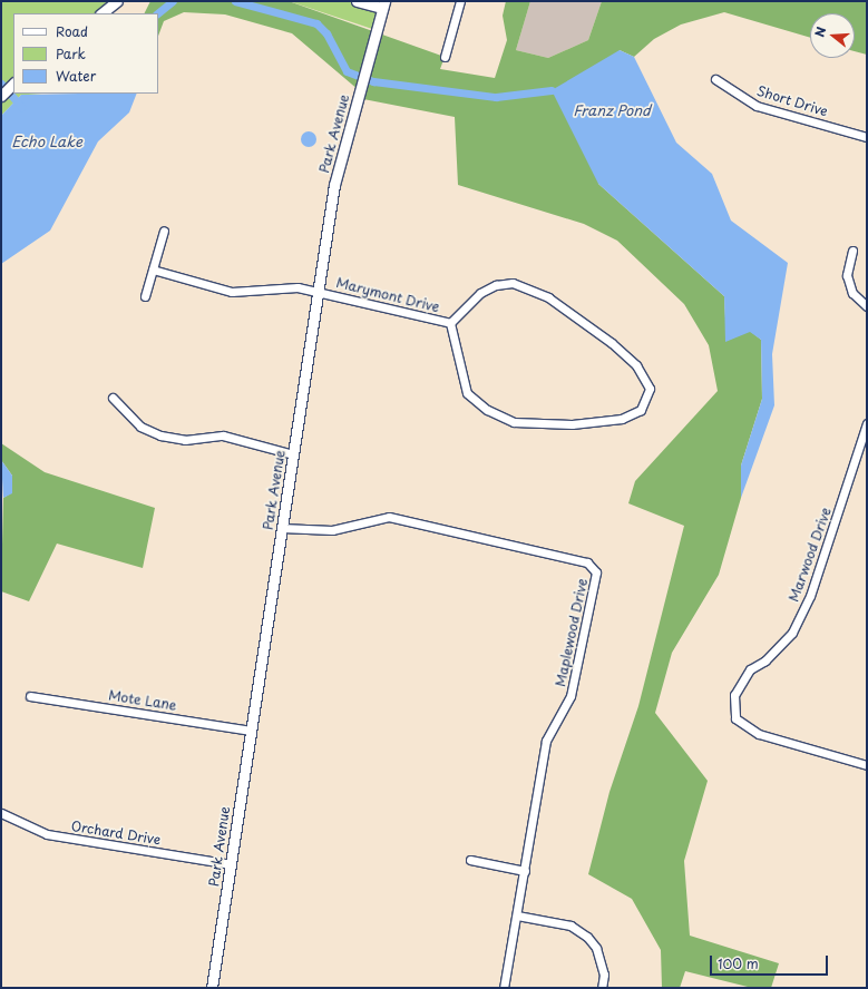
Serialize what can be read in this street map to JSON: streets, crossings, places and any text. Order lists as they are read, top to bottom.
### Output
{
  "streets": {
    "street": [
      "Short Drive",
      "Park Avenue",
      "Marymont Drive",
      "Marwood Drive",
      "Maplewood Drive",
      "Mote Lane",
      "Orchard Drive"
    ]
  },
  "crossings": [
    ["Park Avenue", "Marymont Drive"],
    ["Park Avenue", "Maplewood Drive"],
    ["Park Avenue", "Mote Lane"],
    ["Park Avenue", "Orchard Drive"]
  ],
  "water": ["Franz Pond", "Echo Lake"],
  "legend": ["Road", "Park", "Water"],
  "scale_bar": "100 m",
  "north": "left"
}
